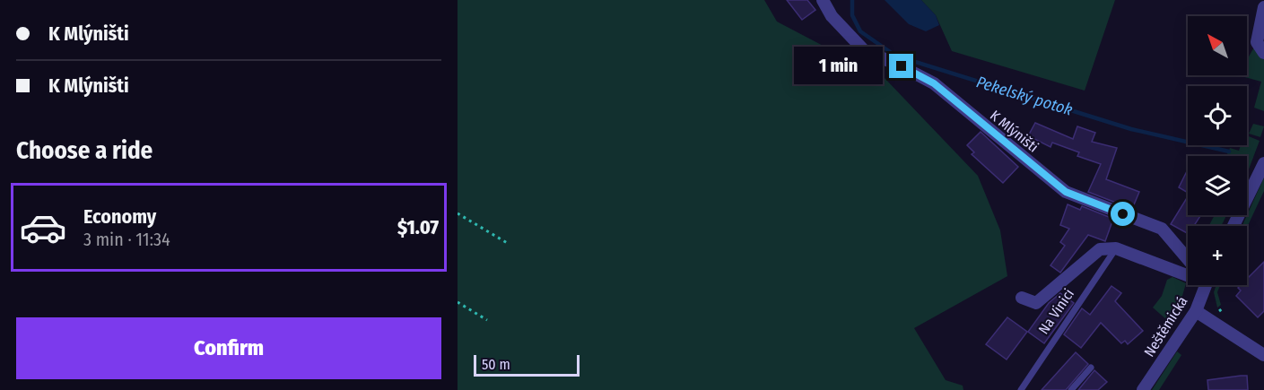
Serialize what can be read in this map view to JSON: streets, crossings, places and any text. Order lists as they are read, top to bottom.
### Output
{
  "streets": {
    "street": ["K Mlýništi", "Na Vinici", "Neštěmická"]
  },
  "water": ["Pekelský potok"],
  "scale_bar": "50 m",
  "north": "top left",
  "page": {
    "banner": ["K Mlýništi", "K Mlýništi"],
    "map_buttons": "+",
    "bubble": "1 min",
    "heading": "Choose a ride",
    "list": [
      {
        "name": "Economy",
        "note": "3 min · 11:34",
        "value": "$1.07"
      }
    ],
    "buttons": "Confirm",
    "scale": "50 m"
  }
}
